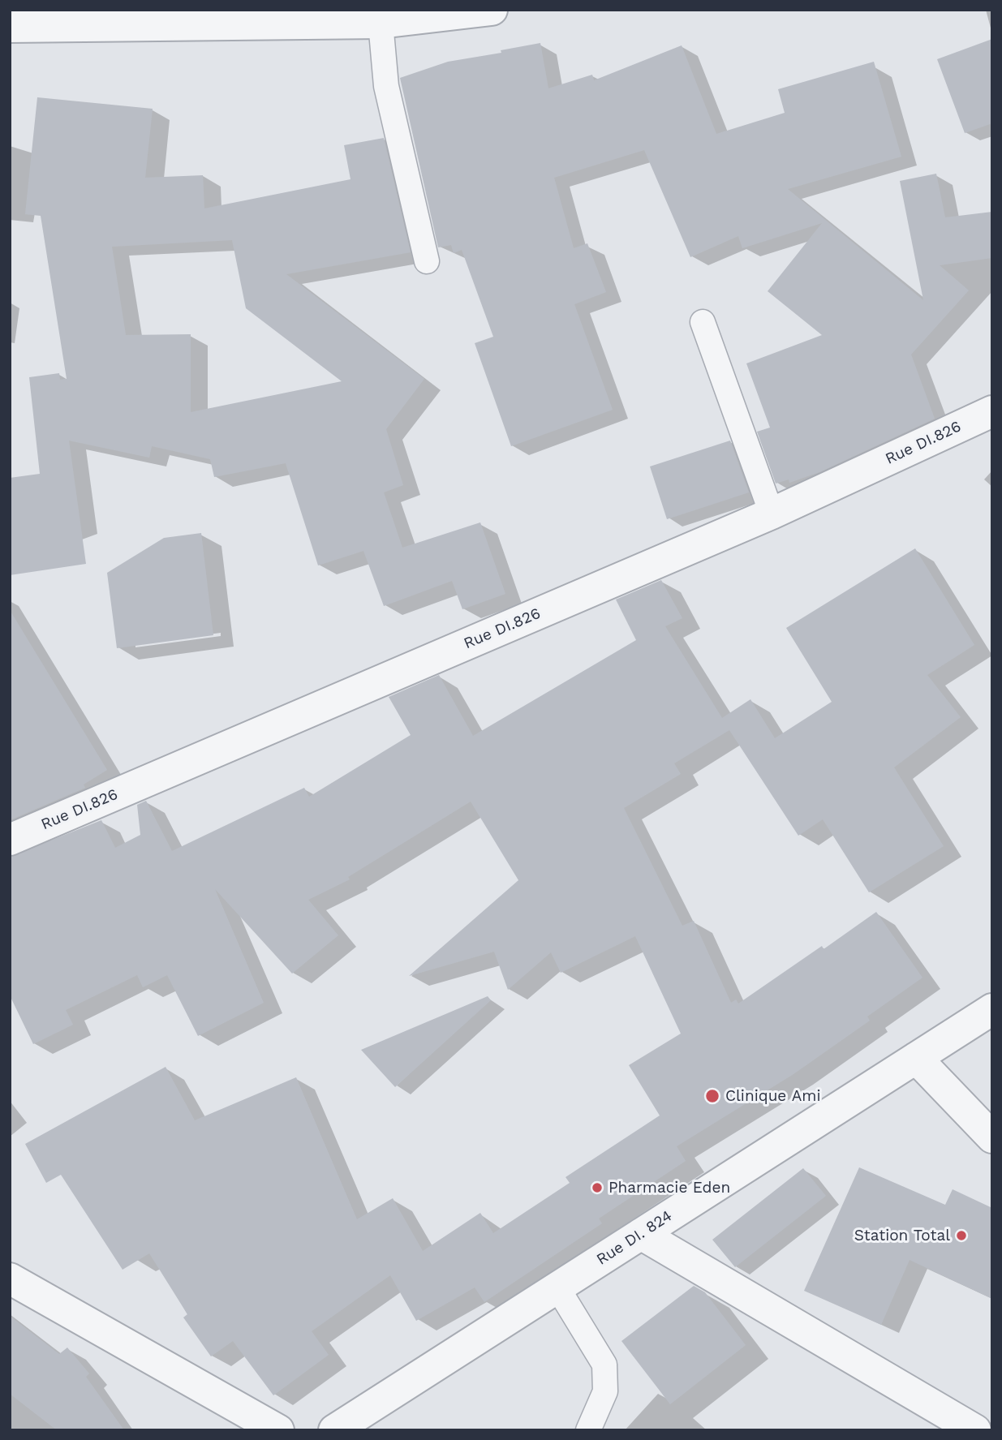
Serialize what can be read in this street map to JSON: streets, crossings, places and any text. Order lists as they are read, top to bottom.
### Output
{
  "streets": {
    "street": ["Rue DI.826", "Rue DI. 824"]
  },
  "places": ["Clinique Ami", "Pharmacie Eden", "Station Total"]
}
